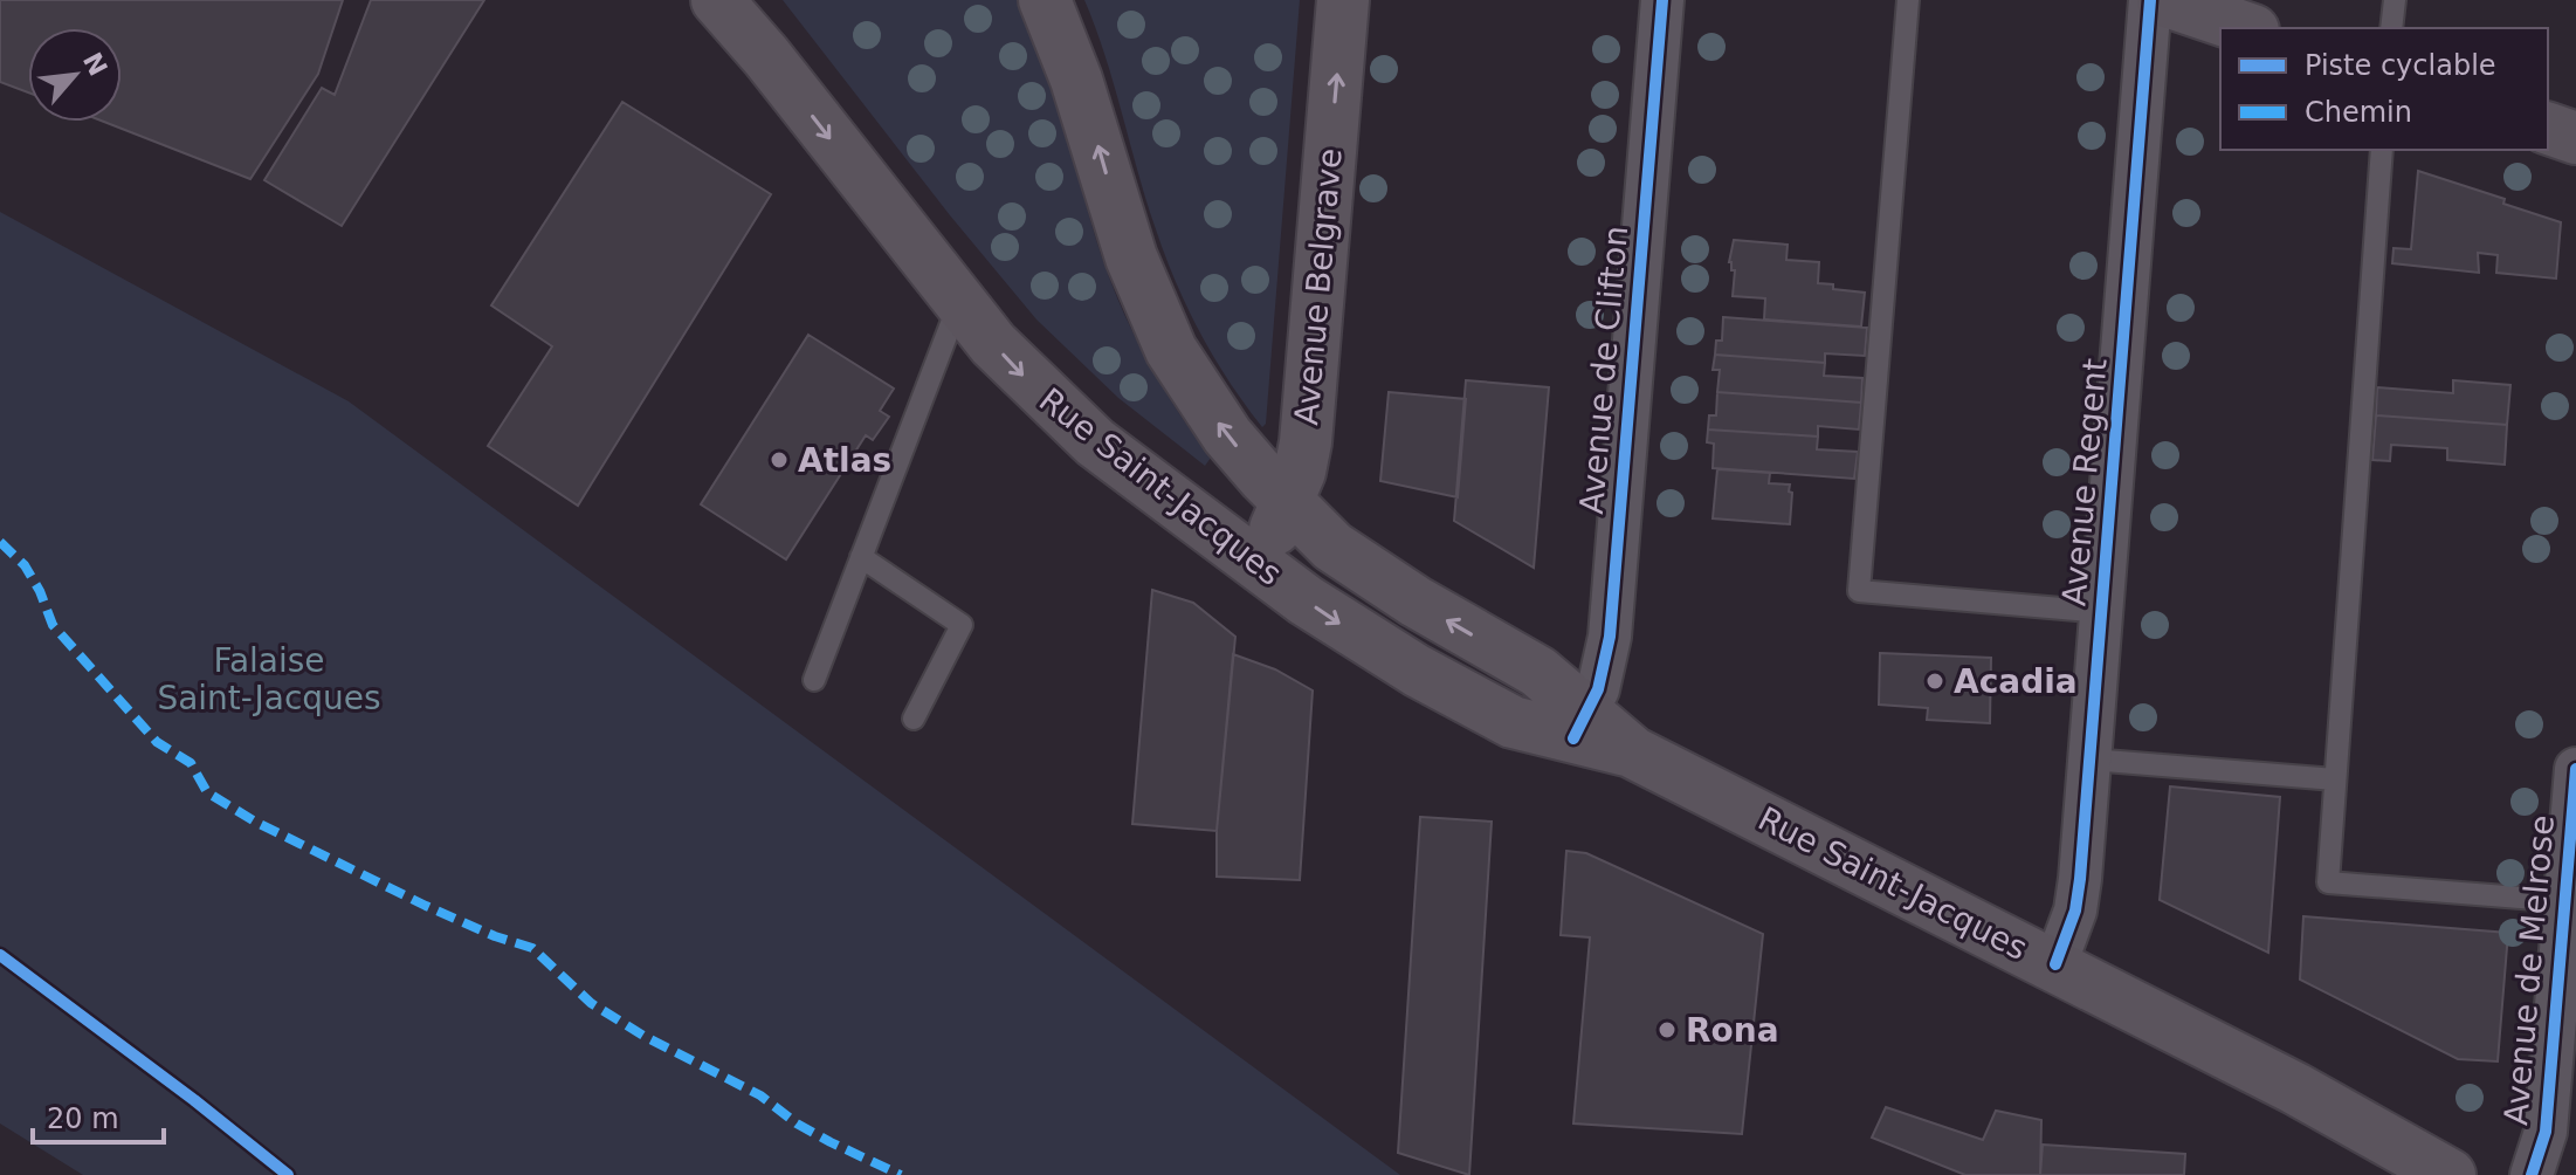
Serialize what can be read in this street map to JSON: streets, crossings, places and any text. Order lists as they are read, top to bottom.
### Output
{
  "streets": {
    "main road": ["Avenue Belgrave", "Rue Saint-Jacques"],
    "street": ["Avenue de Clifton", "Avenue Regent", "Avenue de Melrose"]
  },
  "crossings": [
    ["Avenue Belgrave", "Rue Saint-Jacques"],
    ["Avenue de Clifton", "Rue Saint-Jacques"],
    ["Avenue Regent", "Rue Saint-Jacques"]
  ],
  "one_way": ["Avenue Belgrave"],
  "parks": ["Falaise Saint-Jacques"],
  "places": ["Atlas", "Acadia", "Rona"],
  "legend": ["Piste cyclable", "Chemin"],
  "scale_bar": "20 m",
  "north": "top right"
}
